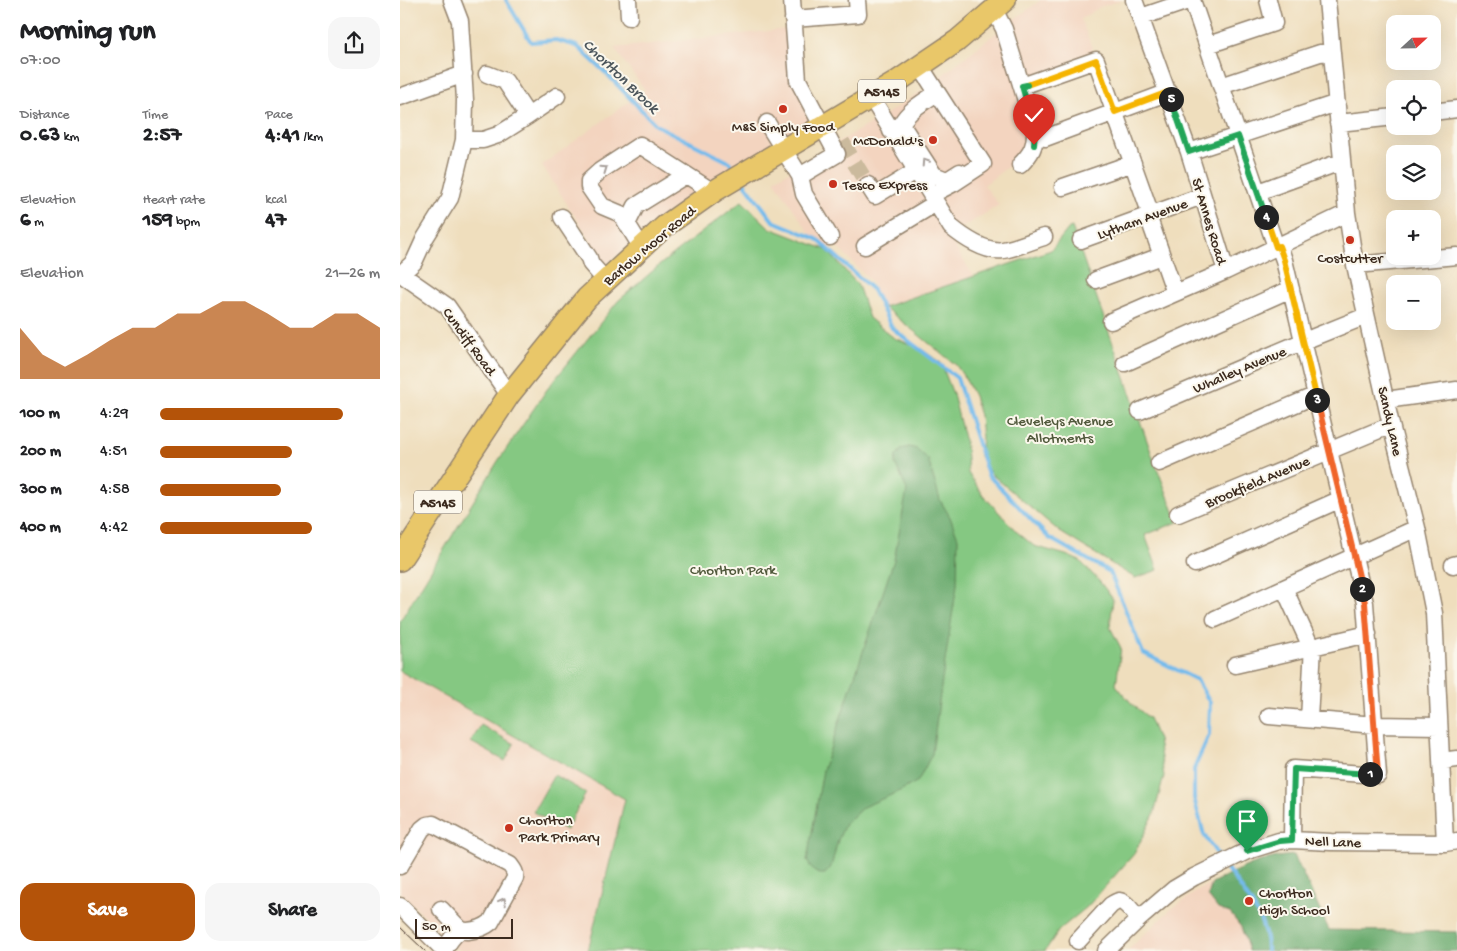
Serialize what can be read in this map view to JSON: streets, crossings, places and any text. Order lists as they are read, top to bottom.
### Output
{
  "streets": {
    "main road": ["A5145", "Barlow Moor Road"],
    "street": [
      "Lytham Avenue",
      "St Annes Road",
      "Cundiff Road",
      "Whalley Avenue",
      "Sandy Lane",
      "Brookfield Avenue",
      "Nell Lane"
    ]
  },
  "crossings": [
    ["Lytham Avenue", "St Annes Road"],
    ["Barlow Moor Road", "Cundiff Road"],
    ["Whalley Avenue", "Sandy Lane"],
    ["Sandy Lane", "Brookfield Avenue"],
    ["Sandy Lane", "Nell Lane"]
  ],
  "water": ["Chorlton Brook"],
  "parks": ["Cleveleys Avenue Allotments", "Chorlton Park"],
  "places": [
    "M&S Simply Food",
    "McDonald's",
    "Tesco Express",
    "Costcutter",
    "Chorlton Park Primary",
    "Chorlton High School"
  ],
  "scale_bar": "50 m",
  "north": "right",
  "page": {
    "heading": ["Morning run", "07:00"],
    "map_buttons": ["+", "−"],
    "stats": [
      ["Distance", "0.63 km"],
      ["Time", "2:57"],
      ["Pace", "4:41 /km"],
      ["Elevation", "6 m"],
      ["Heart rate", "159 bpm"],
      ["kcal", "47"]
    ],
    "pins": [
      "5",
      "4",
      "3",
      "2",
      "1"
    ],
    "chart": ["Elevation", "21–26 m"],
    "list": [
      {
        "name": "100 m",
        "note": "4:29"
      },
      {
        "name": "200 m",
        "note": "4:51"
      },
      {
        "name": "300 m",
        "note": "4:58"
      },
      {
        "name": "400 m",
        "note": "4:42"
      }
    ],
    "buttons": ["Save", "Share"],
    "scale": "50 m"
  }
}
